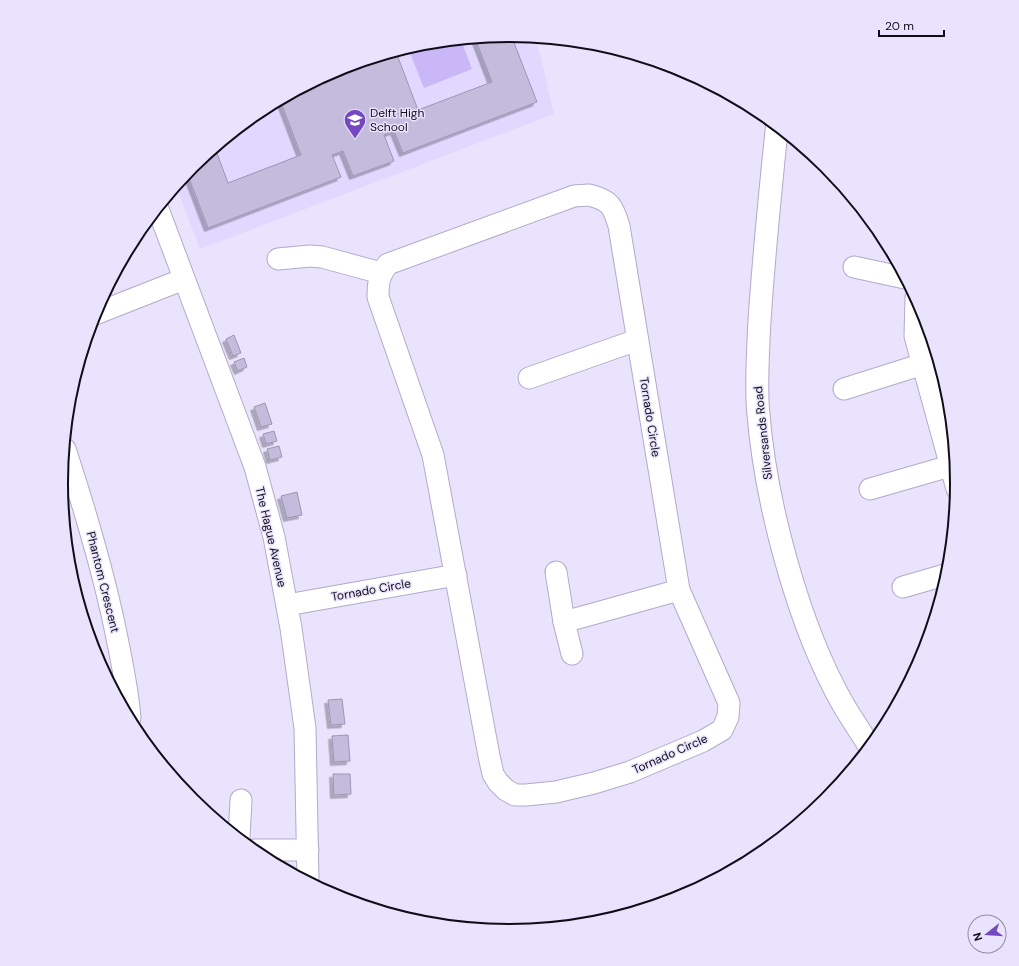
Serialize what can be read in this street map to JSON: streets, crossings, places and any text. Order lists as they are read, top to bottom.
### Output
{
  "streets": {
    "street": [
      "Tornado Circle",
      "Silversands Road",
      "The Hague Avenue",
      "Phantom Crescent"
    ]
  },
  "crossings": [
    ["Tornado Circle", "The Hague Avenue"]
  ],
  "places": {
    "school or university": ["Delft High School"]
  },
  "scale_bar": "20 m",
  "north": "left"
}
